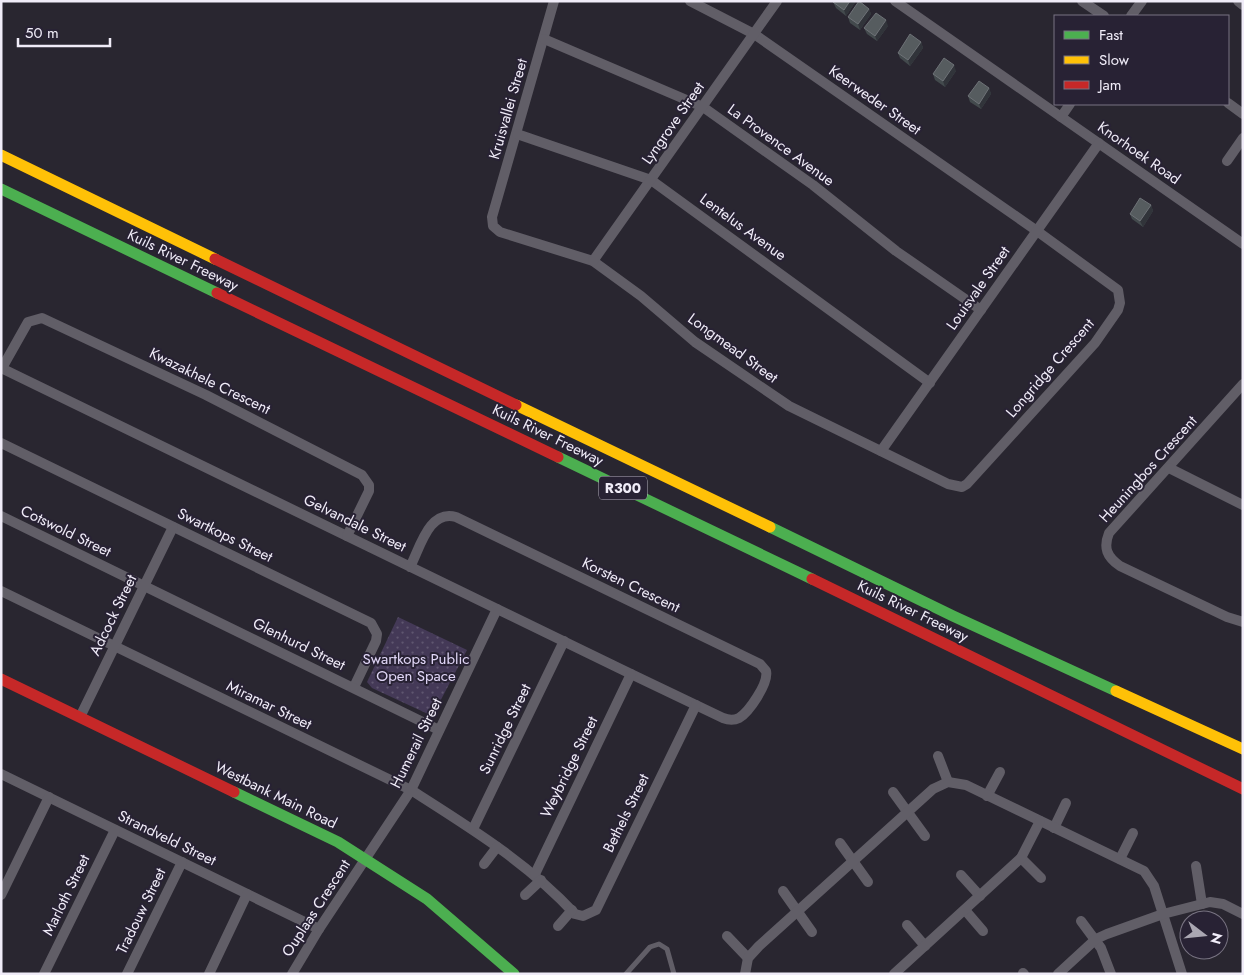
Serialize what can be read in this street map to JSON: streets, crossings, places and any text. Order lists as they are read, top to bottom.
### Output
{
  "streets": {
    "main road": ["Kuils River Freeway", "R300", "Westbank Main Road"],
    "street": [
      "Keerweder Street",
      "Kruisvallei Street",
      "Lyngrove Street",
      "La Provence Avenue",
      "Knorhoek Road",
      "Lentelus Avenue",
      "Louisvale Street",
      "Longmead Street",
      "Longridge Crescent",
      "Kwazakhele Crescent",
      "Heuningbos Crescent",
      "Gelvandale Street",
      "Cotswold Street",
      "Swartkops Street",
      "Korsten Crescent",
      "Adcock Street",
      "Glenhurd Street",
      "Miramar Street",
      "Sunridge Street",
      "Humerail Street",
      "Weybridge Street",
      "Bethels Street",
      "Strandveld Street",
      "Marloth Street",
      "Ouplaas Crescent",
      "Tradouw Street"
    ]
  },
  "crossings": [
    ["Keerweder Street", "Lyngrove Street"],
    ["Keerweder Street", "Louisvale Street"],
    ["Keerweder Street", "Longridge Crescent"],
    ["Kruisvallei Street", "La Provence Avenue"],
    ["Kruisvallei Street", "Lentelus Avenue"],
    ["Kruisvallei Street", "Longmead Street"],
    ["Lyngrove Street", "La Provence Avenue"],
    ["Lyngrove Street", "Lentelus Avenue"],
    ["Lyngrove Street", "Longmead Street"],
    ["La Provence Avenue", "Louisvale Street"],
    ["Knorhoek Road", "Louisvale Street"],
    ["Lentelus Avenue", "Louisvale Street"],
    ["Louisvale Street", "Longmead Street"],
    ["Louisvale Street", "Longridge Crescent"],
    ["Longmead Street", "Longridge Crescent"],
    ["Kwazakhele Crescent", "Gelvandale Street"],
    ["Gelvandale Street", "Korsten Crescent"],
    ["Gelvandale Street", "Sunridge Street"],
    ["Gelvandale Street", "Humerail Street"],
    ["Gelvandale Street", "Weybridge Street"],
    ["Gelvandale Street", "Bethels Street"],
    ["Cotswold Street", "Adcock Street"],
    ["Cotswold Street", "Glenhurd Street"],
    ["Swartkops Street", "Adcock Street"],
    ["Swartkops Street", "Glenhurd Street"],
    ["Korsten Crescent", "Bethels Street"],
    ["Adcock Street", "Glenhurd Street"],
    ["Adcock Street", "Miramar Street"],
    ["Adcock Street", "Westbank Main Road"],
    ["Glenhurd Street", "Humerail Street"],
    ["Miramar Street", "Humerail Street"],
    ["Humerail Street", "Westbank Main Road"],
    ["Humerail Street", "Ouplaas Crescent"],
    ["Westbank Main Road", "Ouplaas Crescent"],
    ["Strandveld Street", "Marloth Street"],
    ["Strandveld Street", "Ouplaas Crescent"],
    ["Strandveld Street", "Tradouw Street"]
  ],
  "parks": ["Swartkops Public Open Space"],
  "legend": ["Fast", "Slow", "Jam"],
  "scale_bar": "50 m",
  "north": "right"
}
